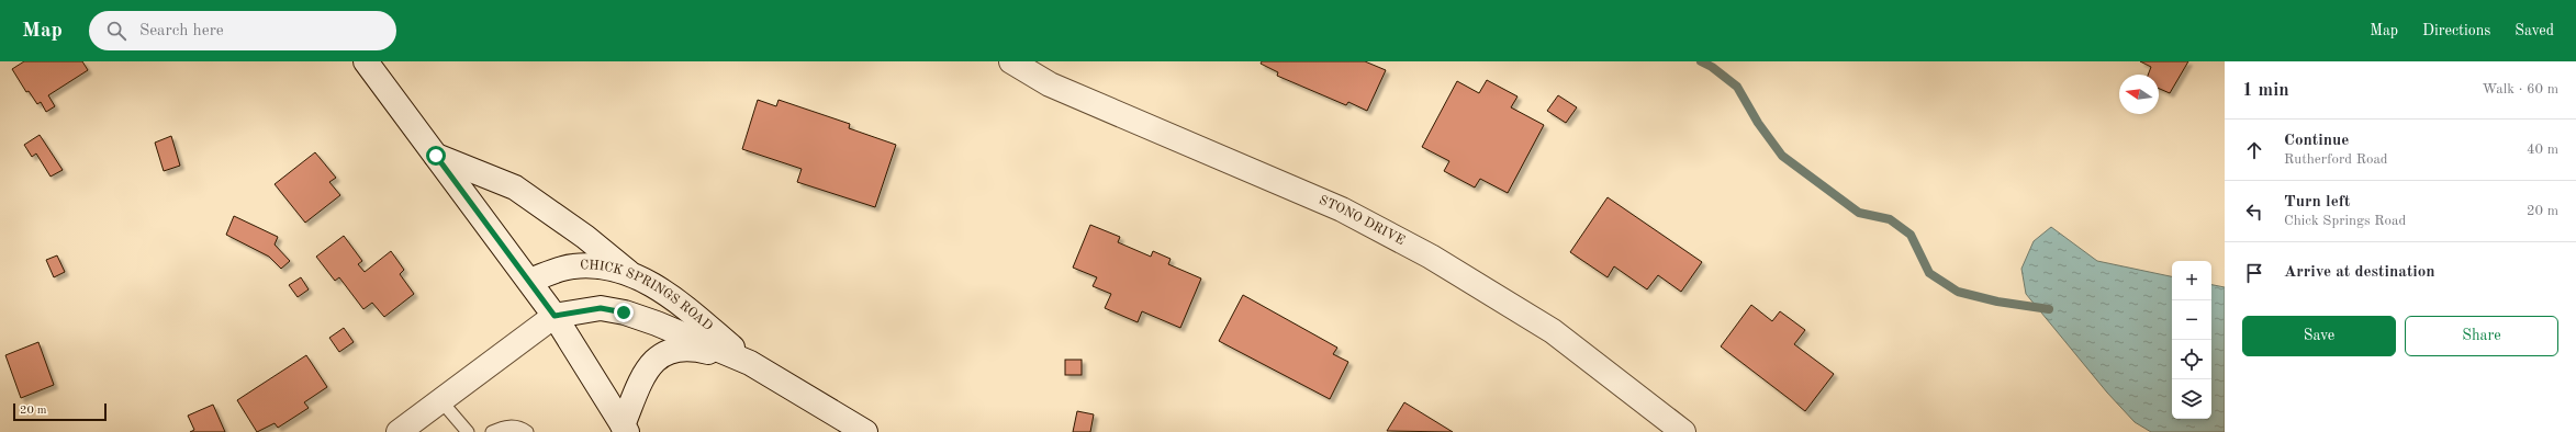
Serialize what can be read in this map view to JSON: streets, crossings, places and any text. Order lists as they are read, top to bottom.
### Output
{
  "streets": {
    "street": ["STONO DRIVE", "CHICK SPRINGS ROAD"]
  },
  "scale_bar": "20 m",
  "north": "left",
  "page": {
    "header": "Map",
    "search": "Search here",
    "nav": ["Map", "Directions", "Saved"],
    "heading": ["1 min", "Walk · 60 m"],
    "list": [
      ["Continue", "Rutherford Road", "40 m"],
      ["Turn left", "Chick Springs Road", "20 m"],
      "Arrive at destination"
    ],
    "map_buttons": ["+", "−"],
    "buttons": ["Save", "Share"],
    "scale": "20 m"
  }
}
